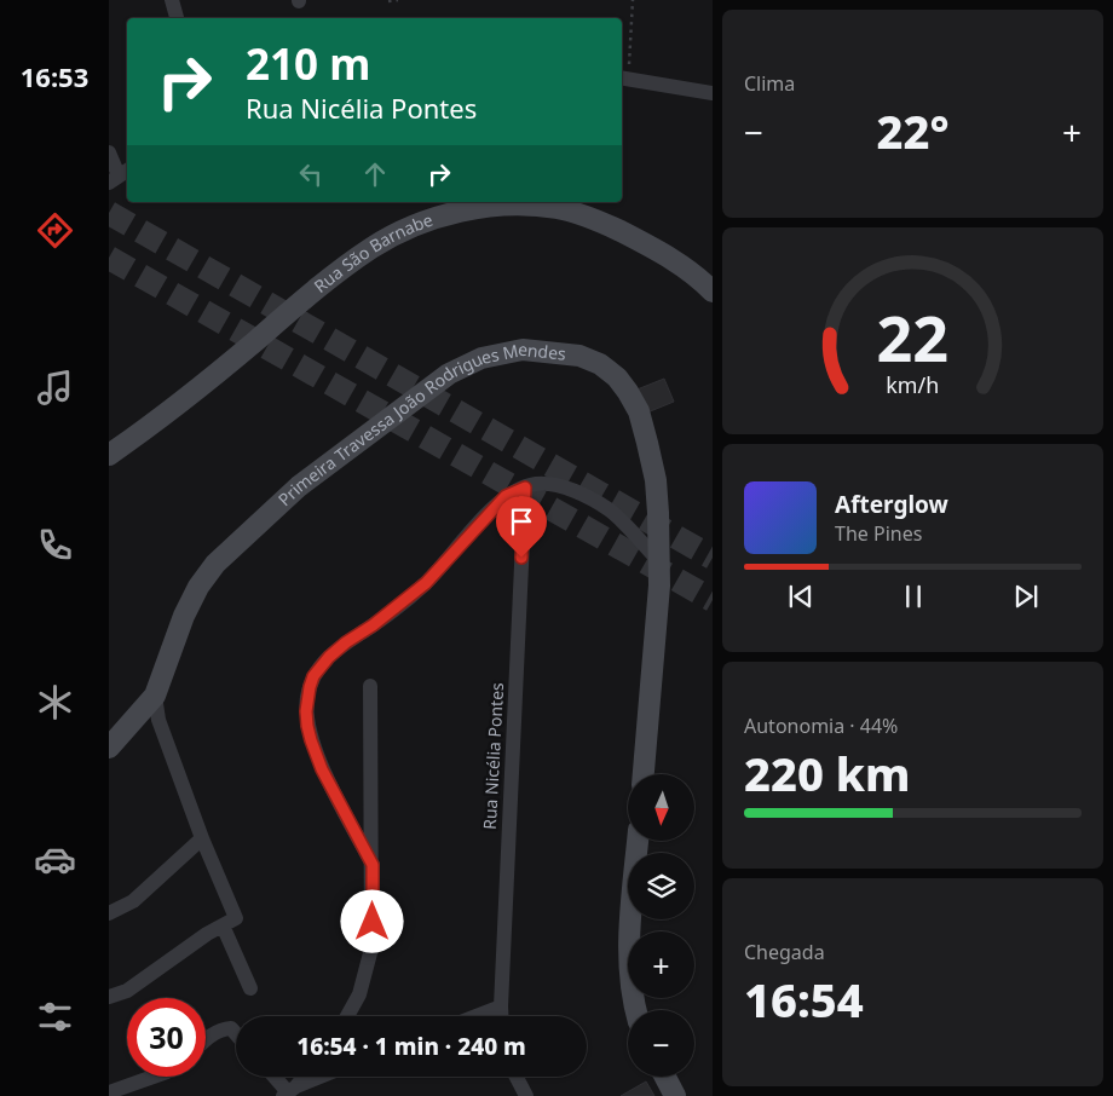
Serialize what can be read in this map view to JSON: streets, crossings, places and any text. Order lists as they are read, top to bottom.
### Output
{
  "streets": {
    "street": ["Rua São Barnabe", "Primeira Travessa João Rodrigues Mendes", "Rua Nicélia Pontes"]
  },
  "north": "bottom",
  "page": {
    "tabs": "16:53",
    "tile": [
      "Clima",
      ["Autonomia · 44%", "220 km"],
      ["Chegada", "16:54"]
    ],
    "turn": ["210 m", "Rua Nicélia Pontes"],
    "heat": ["−", "22°", "+"],
    "song": ["Afterglow", "The Pines"],
    "map_buttons": ["+", "−"],
    "limit": "30",
    "trip": "16:54 · 1 min · 240 m",
    "gauge": ["22", "km/h"]
  }
}
